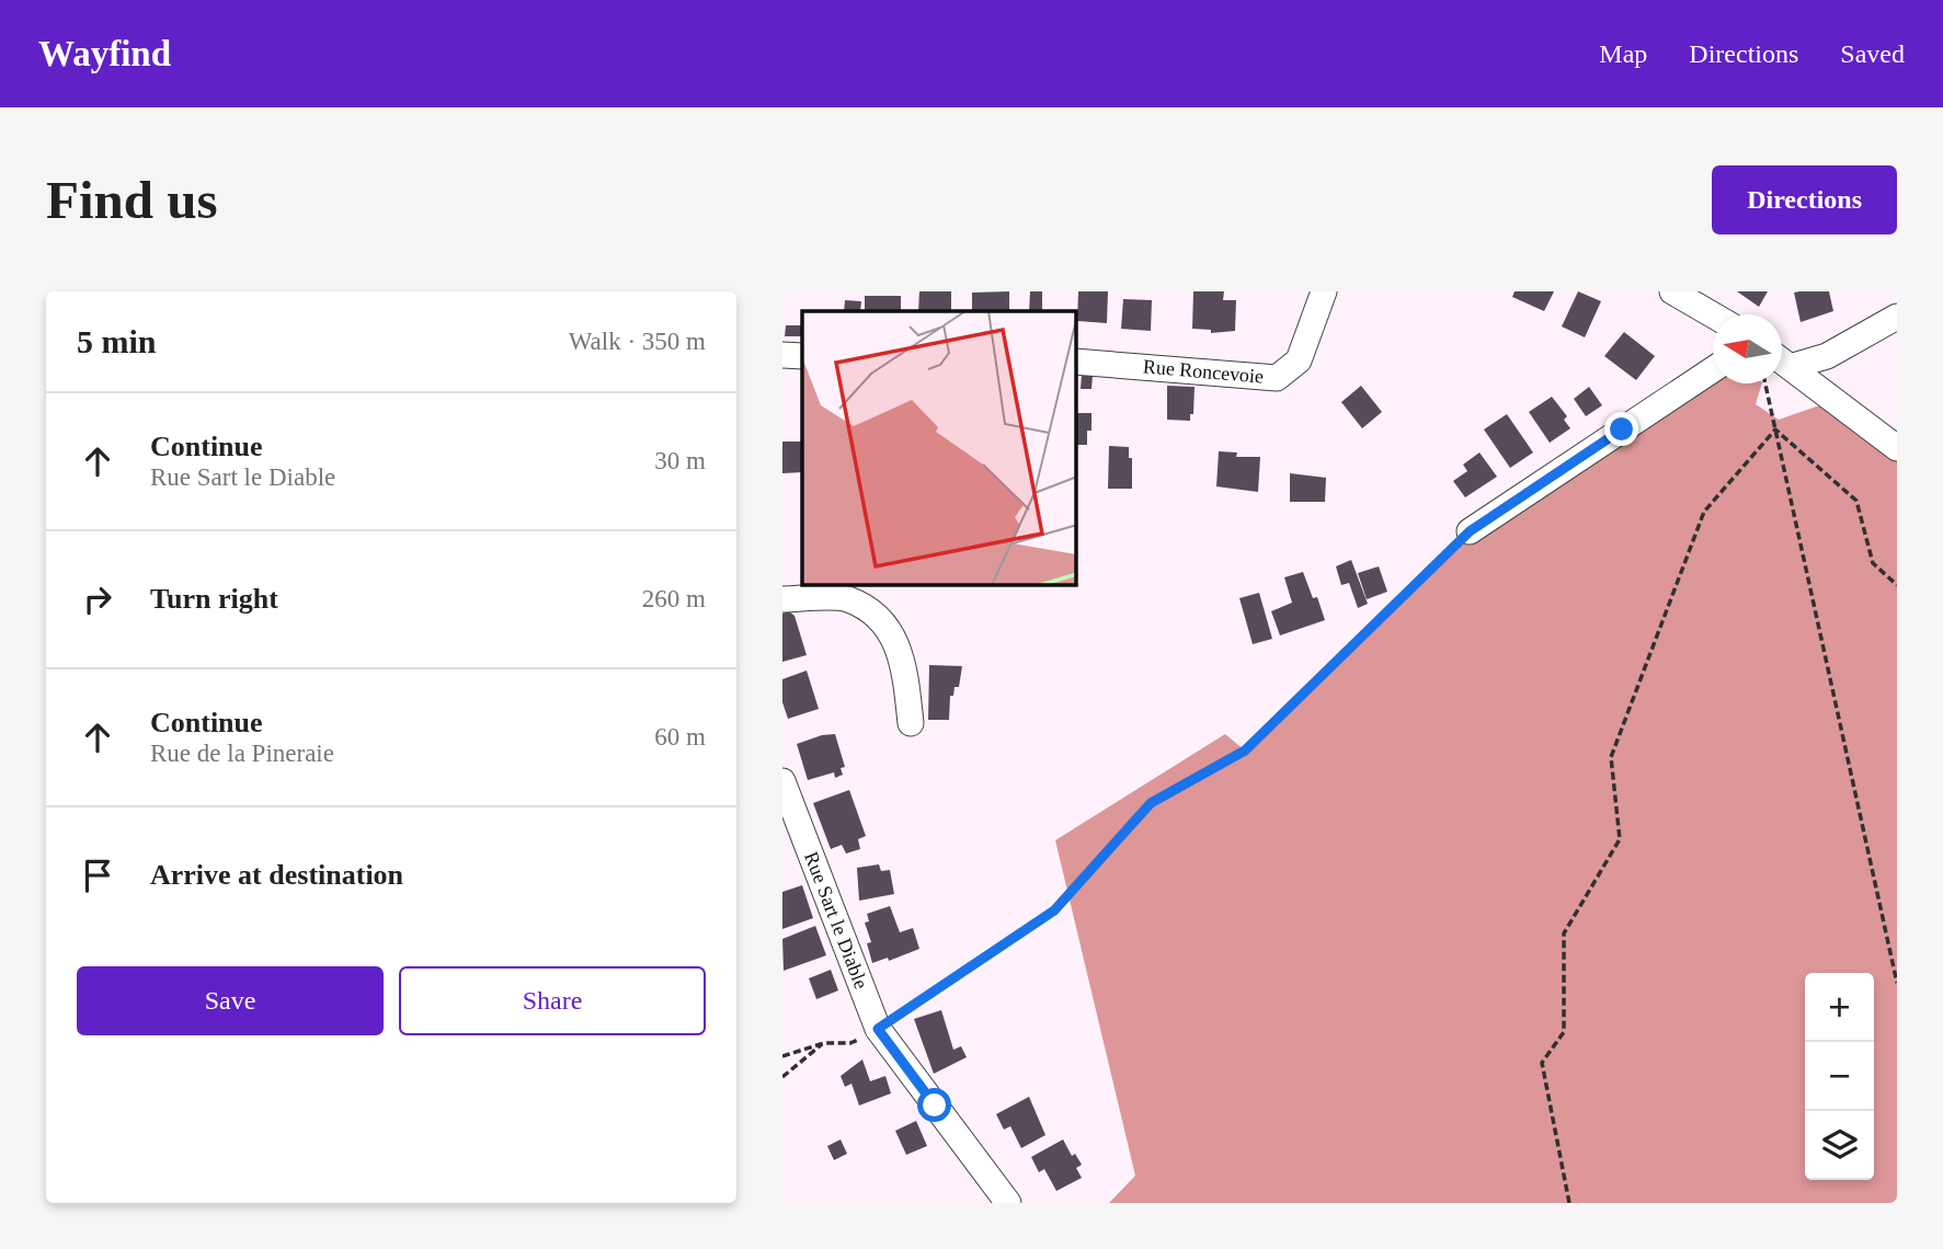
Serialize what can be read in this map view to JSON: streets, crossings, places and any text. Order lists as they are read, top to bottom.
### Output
{
  "streets": {
    "street": ["Rue Roncevoie", "Rue Sart le Diable"]
  },
  "north": "left",
  "page": {
    "header": "Wayfind",
    "nav": ["Map", "Directions", "Saved"],
    "buttons": [
      "Directions",
      ["Save", "Share"]
    ],
    "title": "Find us",
    "heading": ["5 min", "Walk · 350 m"],
    "list": [
      ["Continue", "Rue Sart le Diable", "30 m"],
      ["Turn right", "260 m"],
      ["Continue", "Rue de la Pineraie", "60 m"],
      "Arrive at destination"
    ],
    "map_buttons": ["+", "−"]
  }
}
